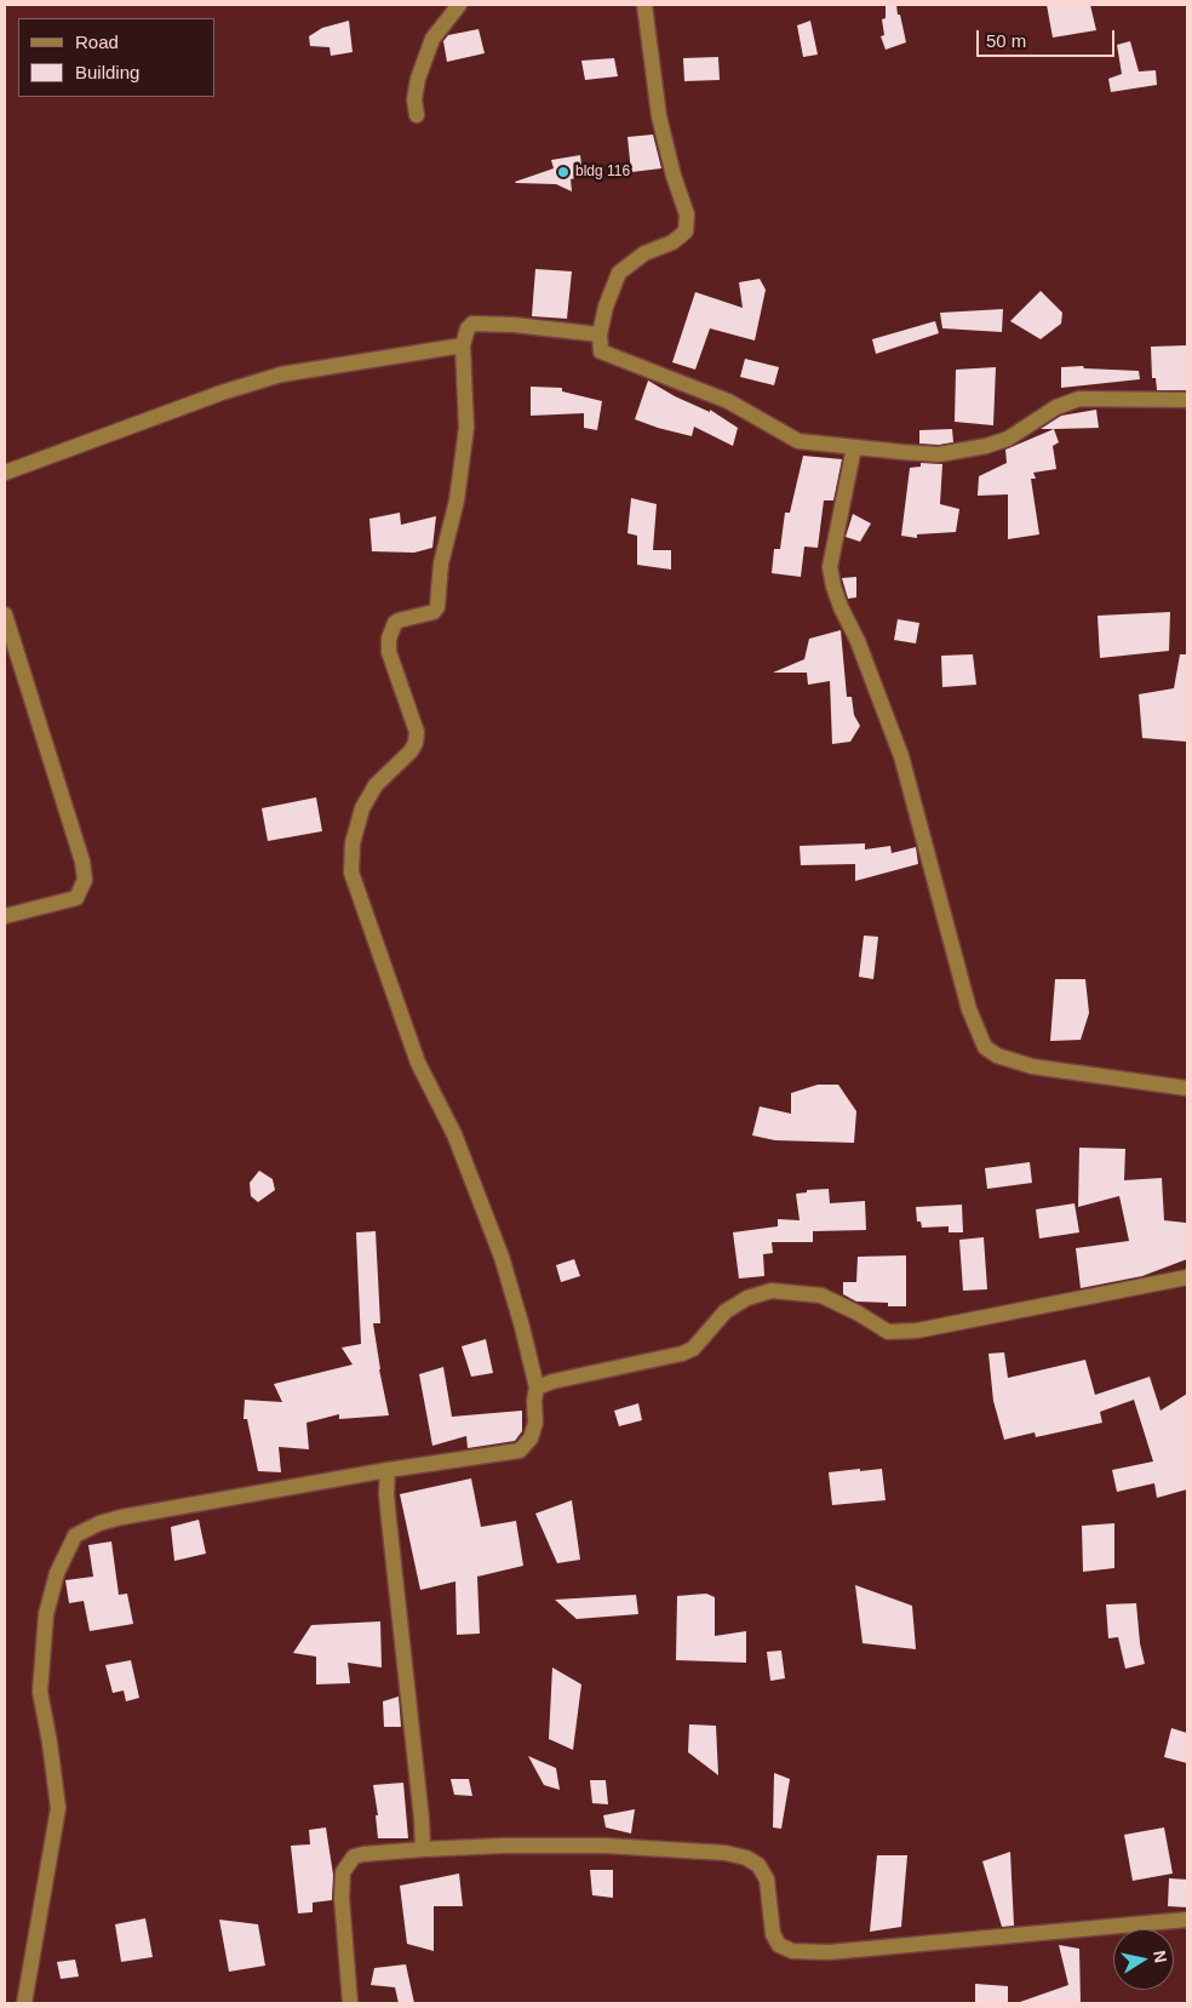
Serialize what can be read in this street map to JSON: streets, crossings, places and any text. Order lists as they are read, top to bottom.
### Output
{
  "places": ["bldg 116"],
  "legend": ["Road", "Building"],
  "scale_bar": "50 m",
  "north": "right"
}
